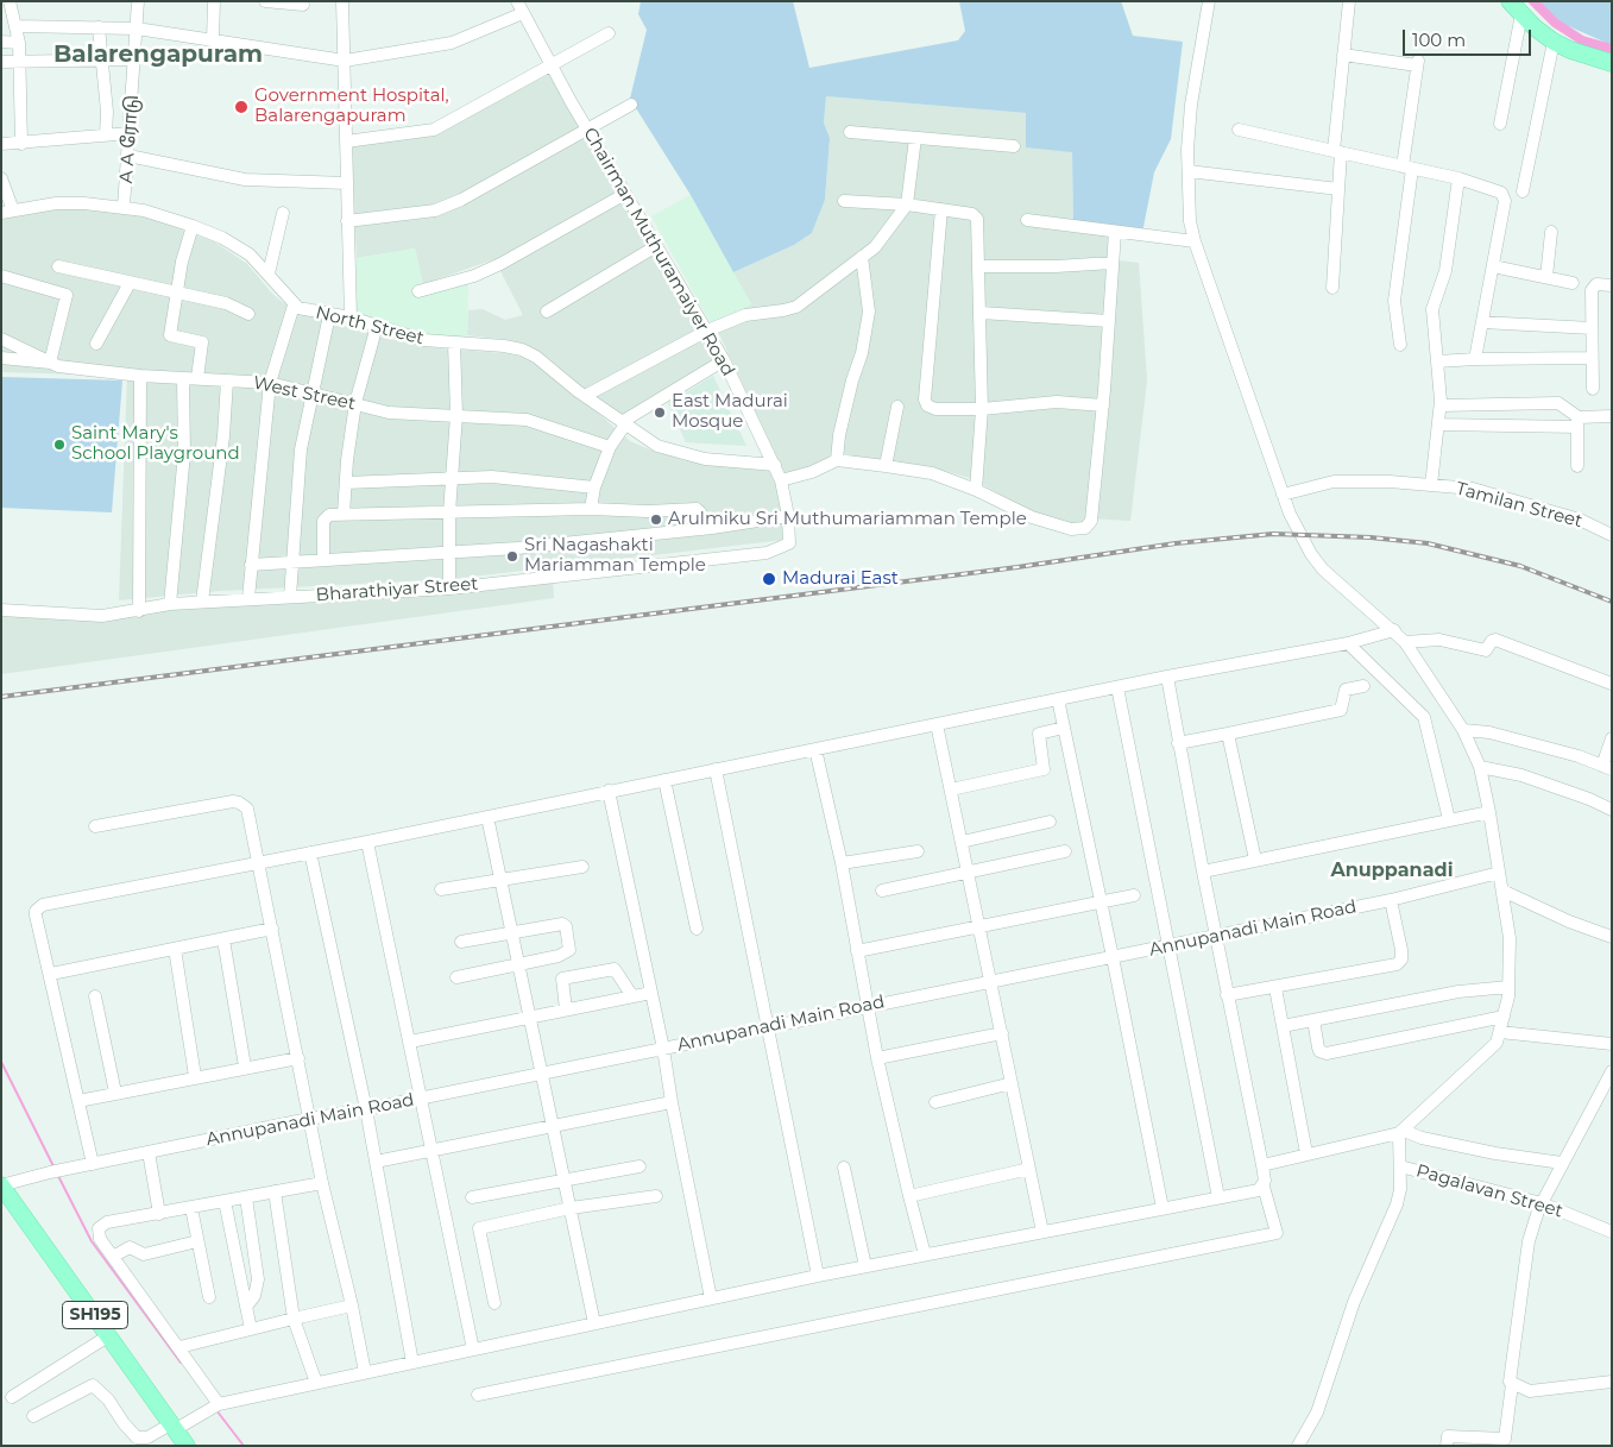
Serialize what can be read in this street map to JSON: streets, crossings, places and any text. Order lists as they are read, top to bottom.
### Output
{
  "streets": {
    "main road": ["SH195"],
    "street": [
      "A A ரோடு",
      "Chairman Muthuramaiyer Road",
      "North Street",
      "West Street",
      "Tamilan Street",
      "Bharathiyar Street",
      "Annupanadi Main Road",
      "Pagalavan Street"
    ]
  },
  "crossings": [
    ["A A ரோடு", "North Street"],
    ["Chairman Muthuramaiyer Road", "North Street"],
    ["Chairman Muthuramaiyer Road", "Bharathiyar Street"],
    ["Annupanadi Main Road", "SH195"]
  ],
  "districts": ["Balarengapuram", "Anuppanadi"],
  "places": [
    "Government Hospital, Balarengapuram",
    "East Madurai Mosque",
    "Saint Mary's School Playground",
    "Arulmiku Sri Muthumariamman Temple",
    "Sri Nagashakti Mariamman Temple",
    "Madurai East"
  ],
  "scale_bar": "100 m"
}
